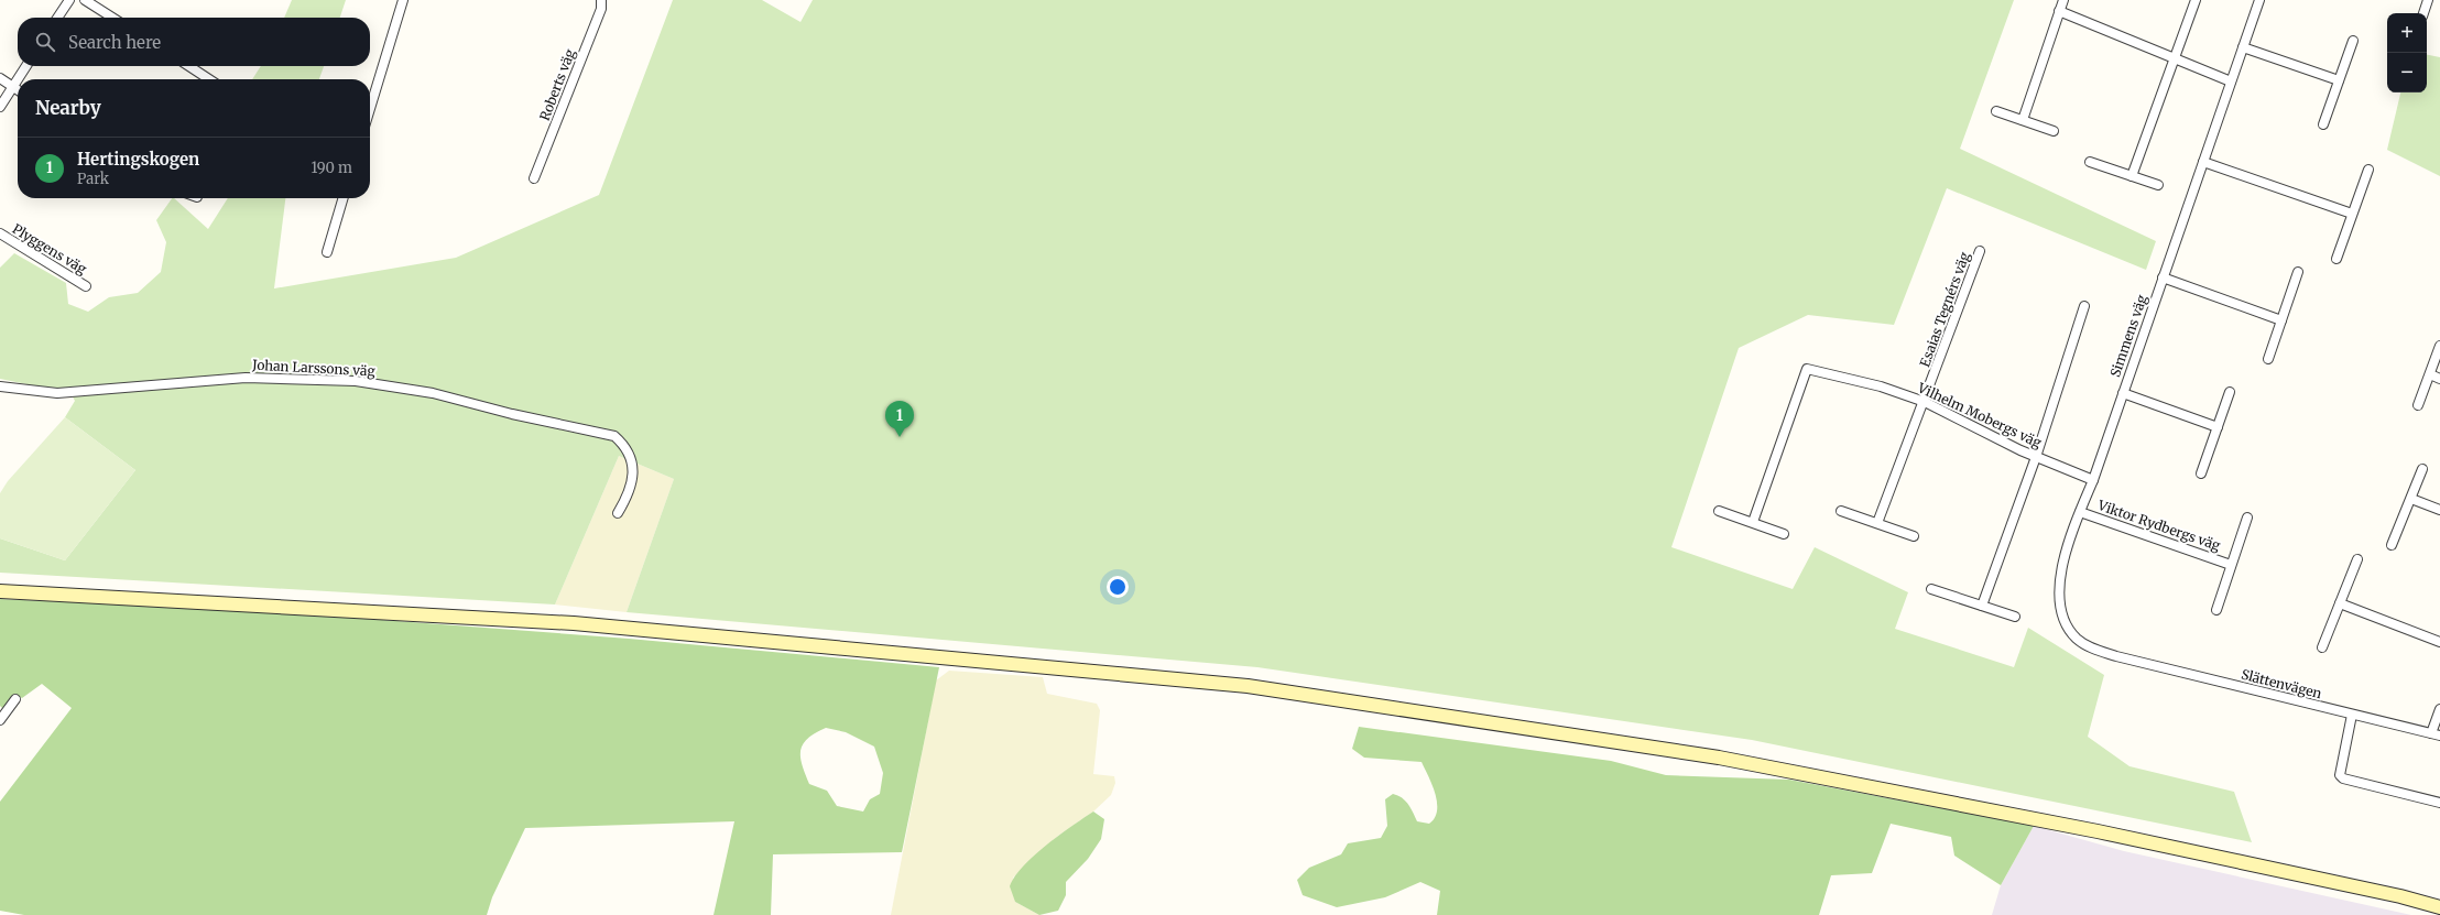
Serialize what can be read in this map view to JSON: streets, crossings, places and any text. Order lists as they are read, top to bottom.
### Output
{
  "streets": {
    "street": [
      "Roberts väg",
      "Plyggens väg",
      "Esaias Tegnérs väg",
      "Simmens väg",
      "Johan Larssons väg",
      "Vilhelm Mobergs väg",
      "Viktor Rydbergs väg",
      "Slättenvägen"
    ]
  },
  "crossings": [
    ["Esaias Tegnérs väg", "Vilhelm Mobergs väg"],
    ["Simmens väg", "Vilhelm Mobergs väg"],
    ["Simmens väg", "Viktor Rydbergs väg"],
    ["Simmens väg", "Slättenvägen"]
  ],
  "page": {
    "map_buttons": ["+", "−"],
    "search": "Search here",
    "heading": "Nearby",
    "list": [
      {
        "mark": "1",
        "name": "Hertingskogen",
        "note": "Park",
        "value": "190 m"
      }
    ],
    "pins": "1"
  }
}
